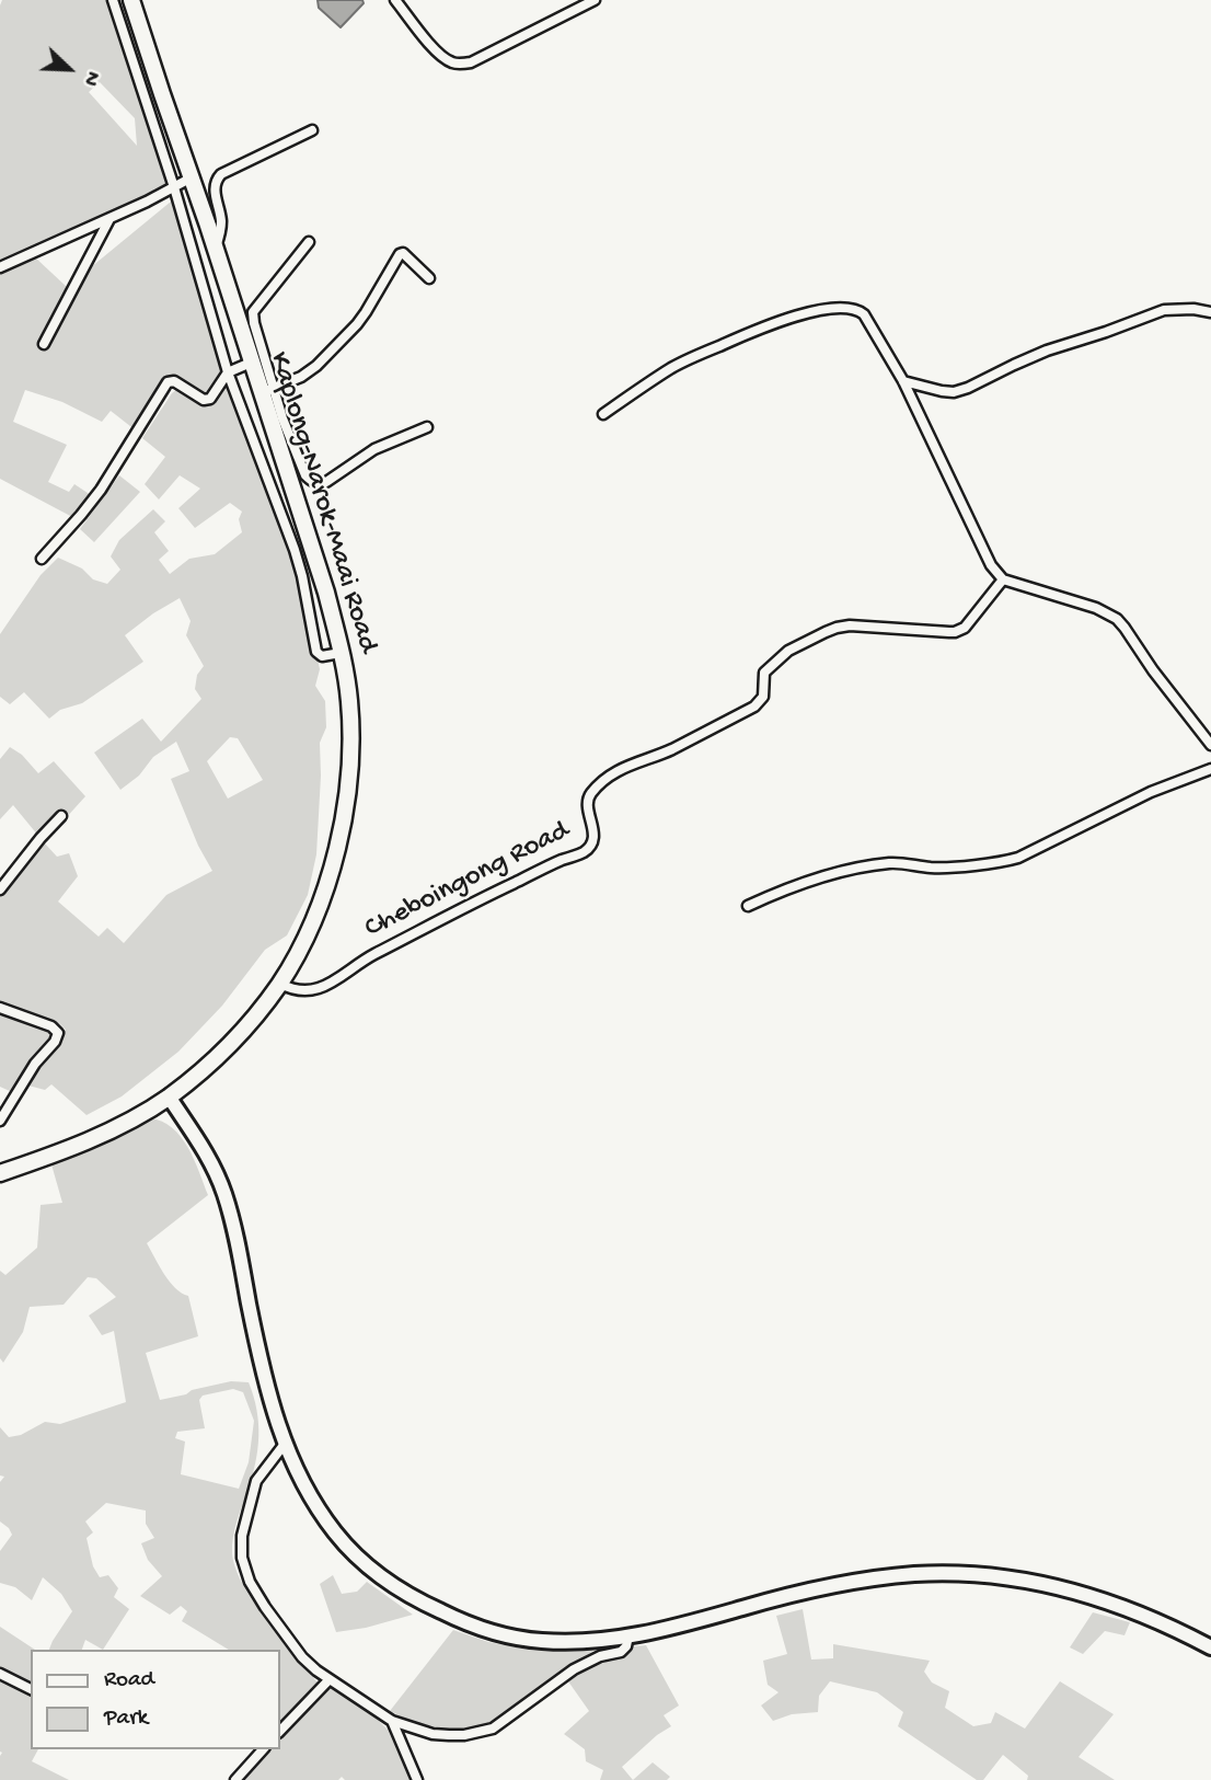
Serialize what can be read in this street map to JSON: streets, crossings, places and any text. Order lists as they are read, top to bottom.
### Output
{
  "streets": {
    "highway": ["Kaplong-Narok-Maai Road"],
    "street": ["Cheboingong Road"]
  },
  "crossings": [
    ["Kaplong-Narok-Maai Road", "Cheboingong Road"]
  ],
  "legend": ["Road", "Park"],
  "north": "bottom right"
}
